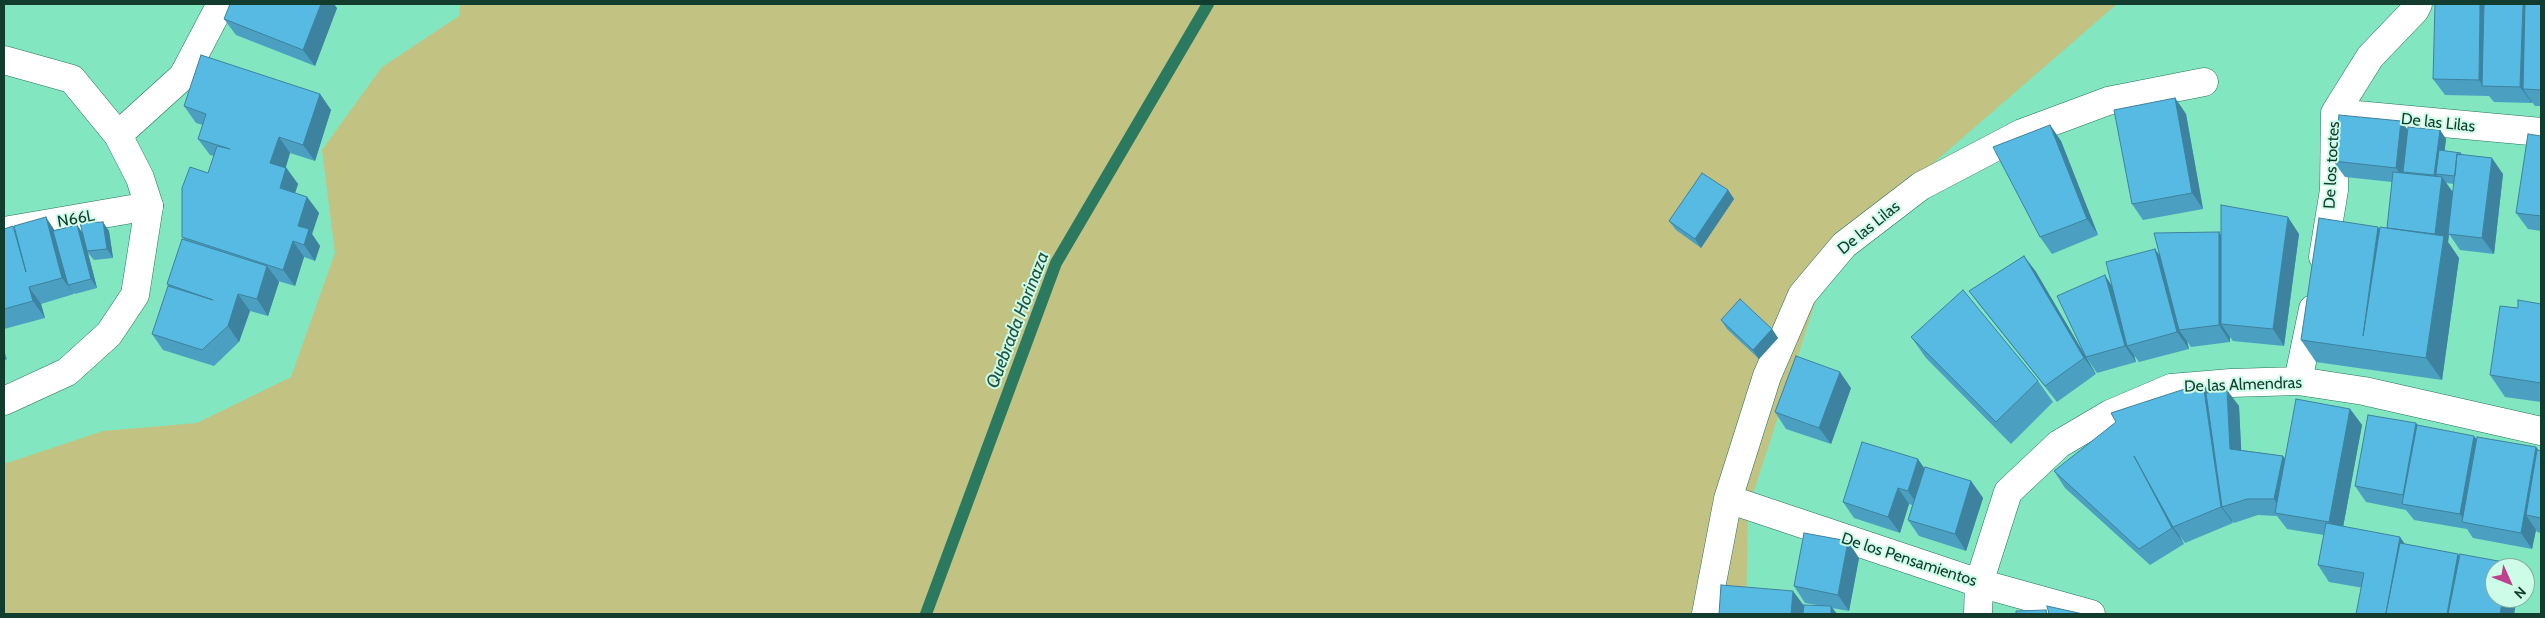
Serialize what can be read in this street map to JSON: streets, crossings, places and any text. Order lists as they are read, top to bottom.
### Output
{
  "streets": {
    "street": [
      "De las Lilas",
      "De los toctes",
      "N66L",
      "De las Almendras",
      "De los Pensamientos"
    ]
  },
  "crossings": [
    ["De las Lilas", "De los toctes"],
    ["De las Lilas", "De los Pensamientos"],
    ["De los toctes", "De las Almendras"],
    ["De las Almendras", "De los Pensamientos"]
  ],
  "water": ["Quebrada Horinaza"],
  "north": "bottom right"
}
